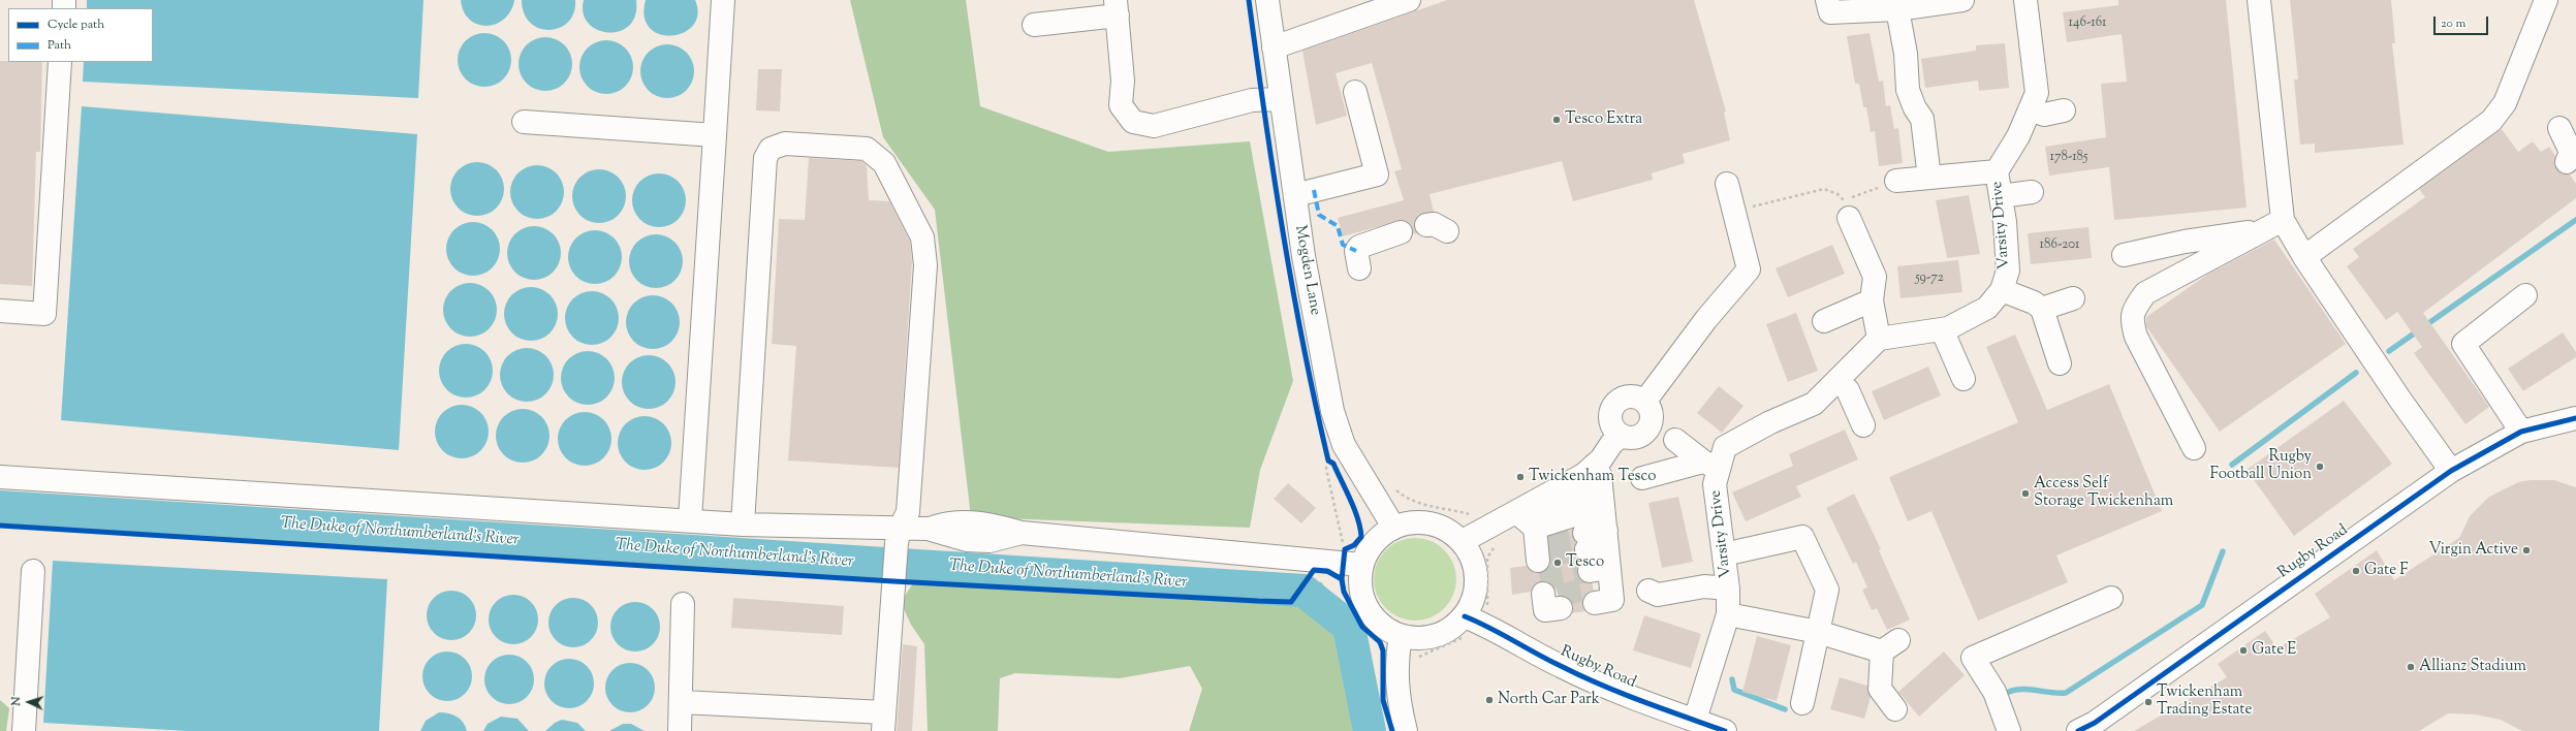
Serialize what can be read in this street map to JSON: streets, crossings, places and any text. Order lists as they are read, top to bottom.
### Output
{
  "streets": {
    "street": ["Varsity Drive", "Mogden Lane", "Rugby Road"]
  },
  "crossings": [
    ["Varsity Drive", "Rugby Road"],
    ["Mogden Lane", "Rugby Road"]
  ],
  "water": ["The Duke of Northumberland's River"],
  "places": [
    "Tesco Extra",
    "Rugby Football Union",
    "Twickenham Tesco",
    "Access Self Storage Twickenham",
    "Virgin Active",
    "Tesco",
    "Gate F",
    "Gate E",
    "Allianz Stadium",
    "North Car Park",
    "Twickenham Trading Estate"
  ],
  "house_numbers": [
    "146-161",
    "178-185",
    "186-201",
    "59-72"
  ],
  "legend": ["Cycle path", "Path"],
  "scale_bar": "20 m",
  "north": "left"
}
